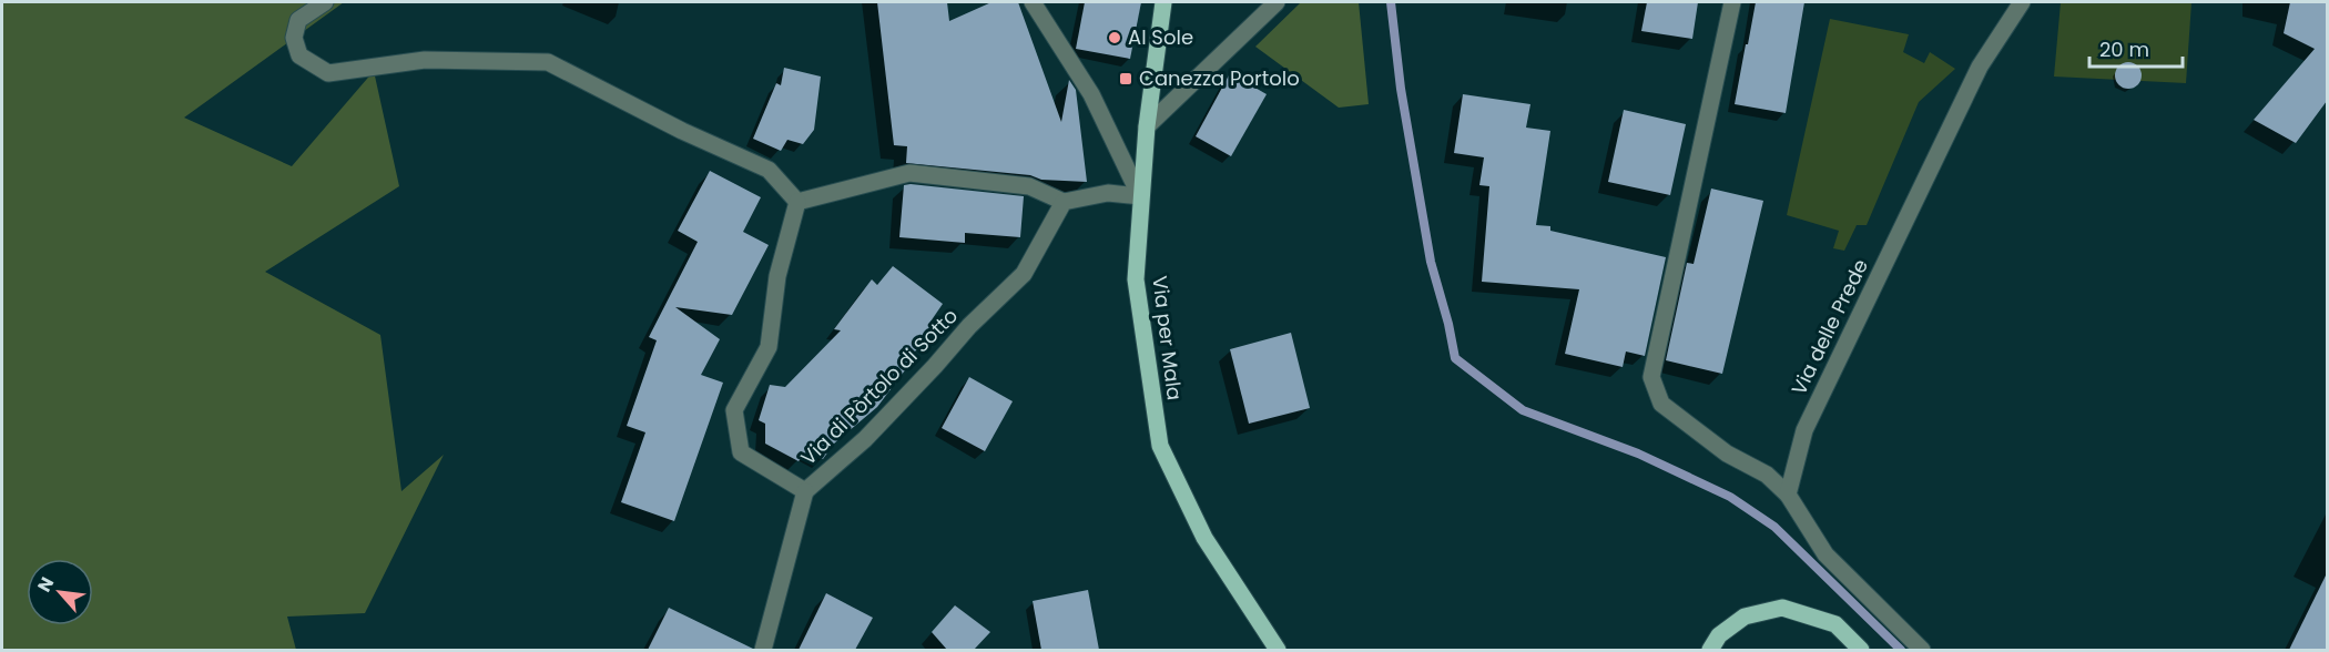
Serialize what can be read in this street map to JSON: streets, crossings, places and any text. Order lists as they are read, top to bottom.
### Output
{
  "streets": {
    "main road": ["Via per Mala"],
    "street": ["Via delle Prede", "Via di Pòrtolo di Sotto"]
  },
  "places": {
    "other": ["Al Sole"],
    "transit": ["Canezza Portolo"]
  },
  "scale_bar": "20 m",
  "north": "top left"
}
